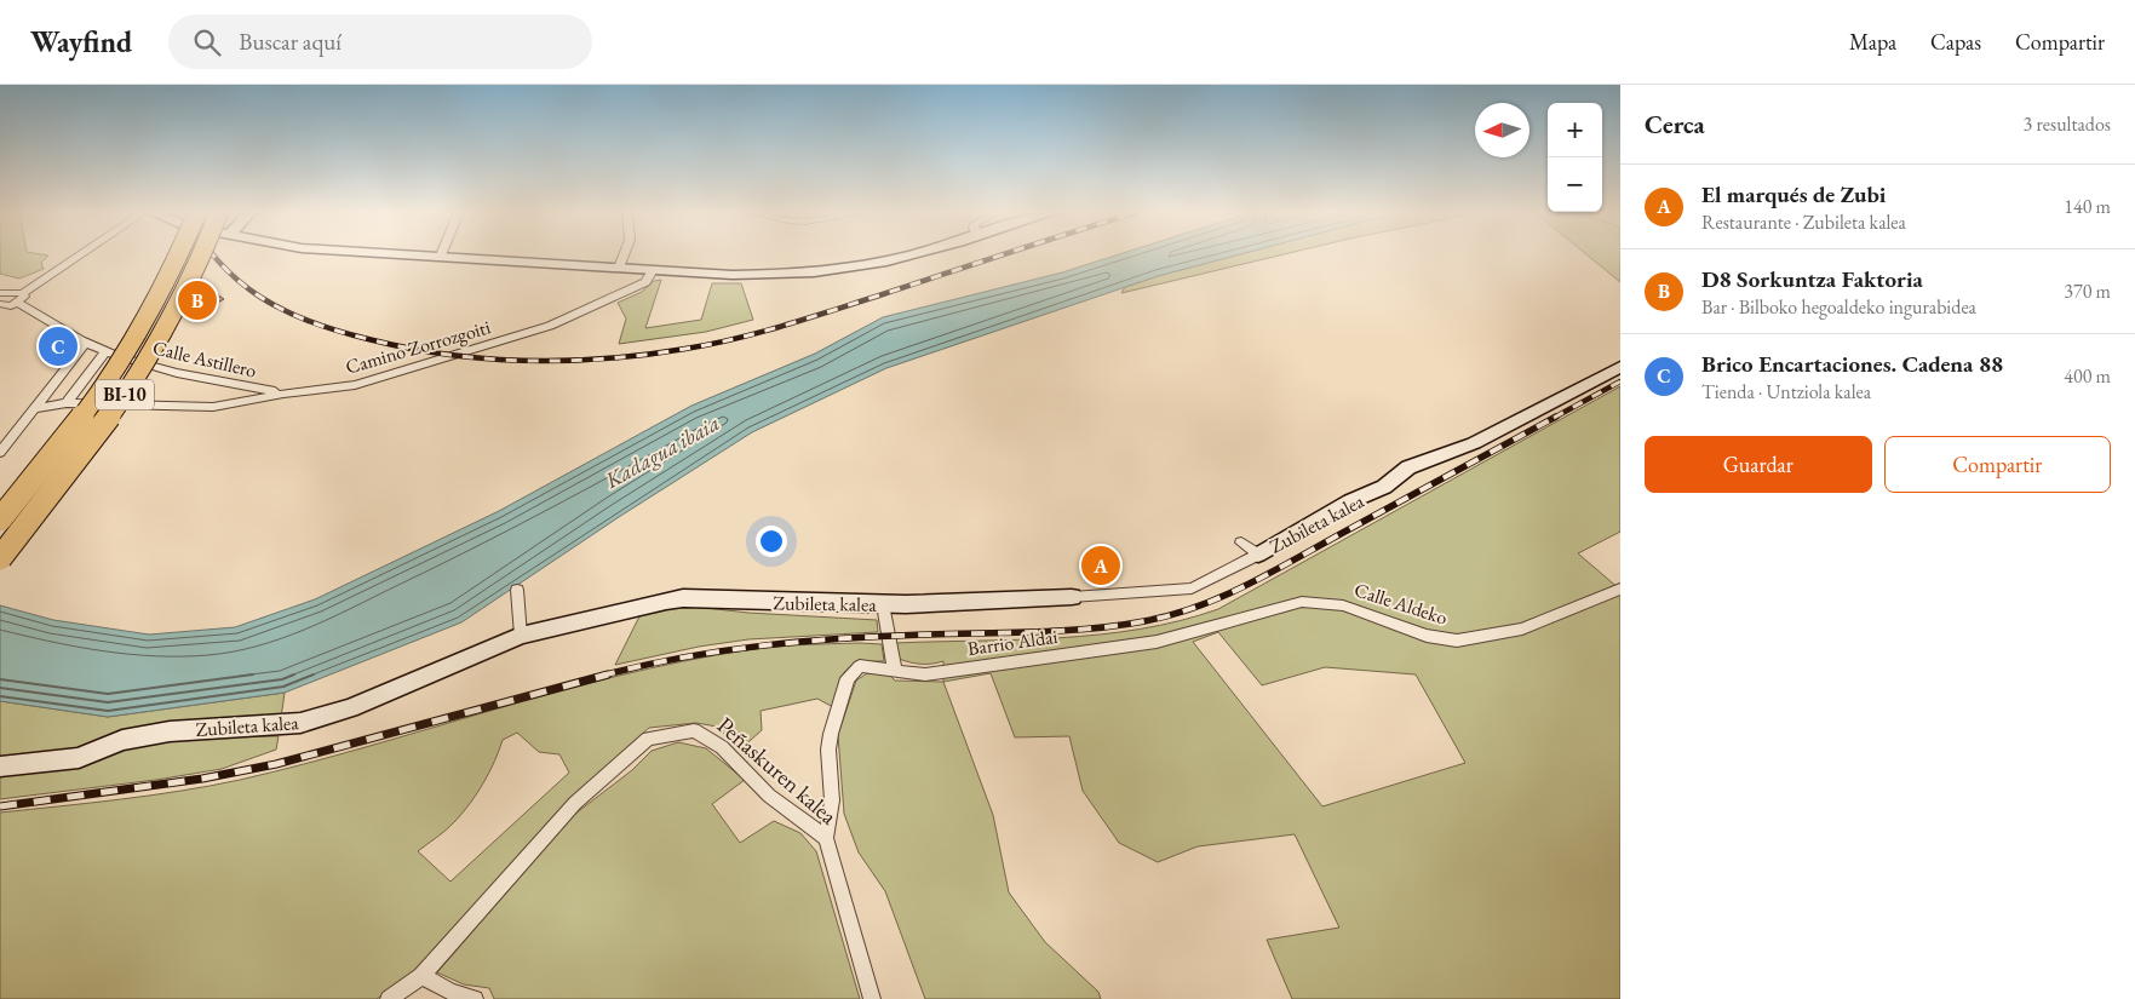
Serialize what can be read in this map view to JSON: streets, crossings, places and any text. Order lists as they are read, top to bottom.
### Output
{
  "streets": {
    "highway": ["BI-10"],
    "street": [
      "Camino Zorrozgoiti",
      "Calle Astillero",
      "Zubileta kalea",
      "Calle Aldeko",
      "Barrio Aldai",
      "Peñaskuren kalea"
    ]
  },
  "crossings": [
    ["Camino Zorrozgoiti", "Calle Astillero"],
    ["Calle Aldeko", "Barrio Aldai"],
    ["Barrio Aldai", "Peñaskuren kalea"]
  ],
  "water": ["Kadagua ibaia"],
  "north": "left",
  "page": {
    "header": "Wayfind",
    "search": "Buscar aquí",
    "nav": ["Mapa", "Capas", "Compartir"],
    "heading": ["Cerca", "3 resultados"],
    "map_buttons": ["+", "−"],
    "list": [
      {
        "mark": "A",
        "name": "El marqués de Zubi",
        "note": "Restaurante · Zubileta kalea",
        "value": "140 m"
      },
      {
        "mark": "B",
        "name": "D8 Sorkuntza Faktoria",
        "note": "Bar · Bilboko hegoaldeko ingurabidea",
        "value": "370 m"
      },
      {
        "mark": "C",
        "name": "Brico Encartaciones. Cadena 88",
        "note": "Tienda · Untziola kalea",
        "value": "400 m"
      }
    ],
    "pins": ["B", "C", "A"],
    "buttons": ["Guardar", "Compartir"]
  }
}
